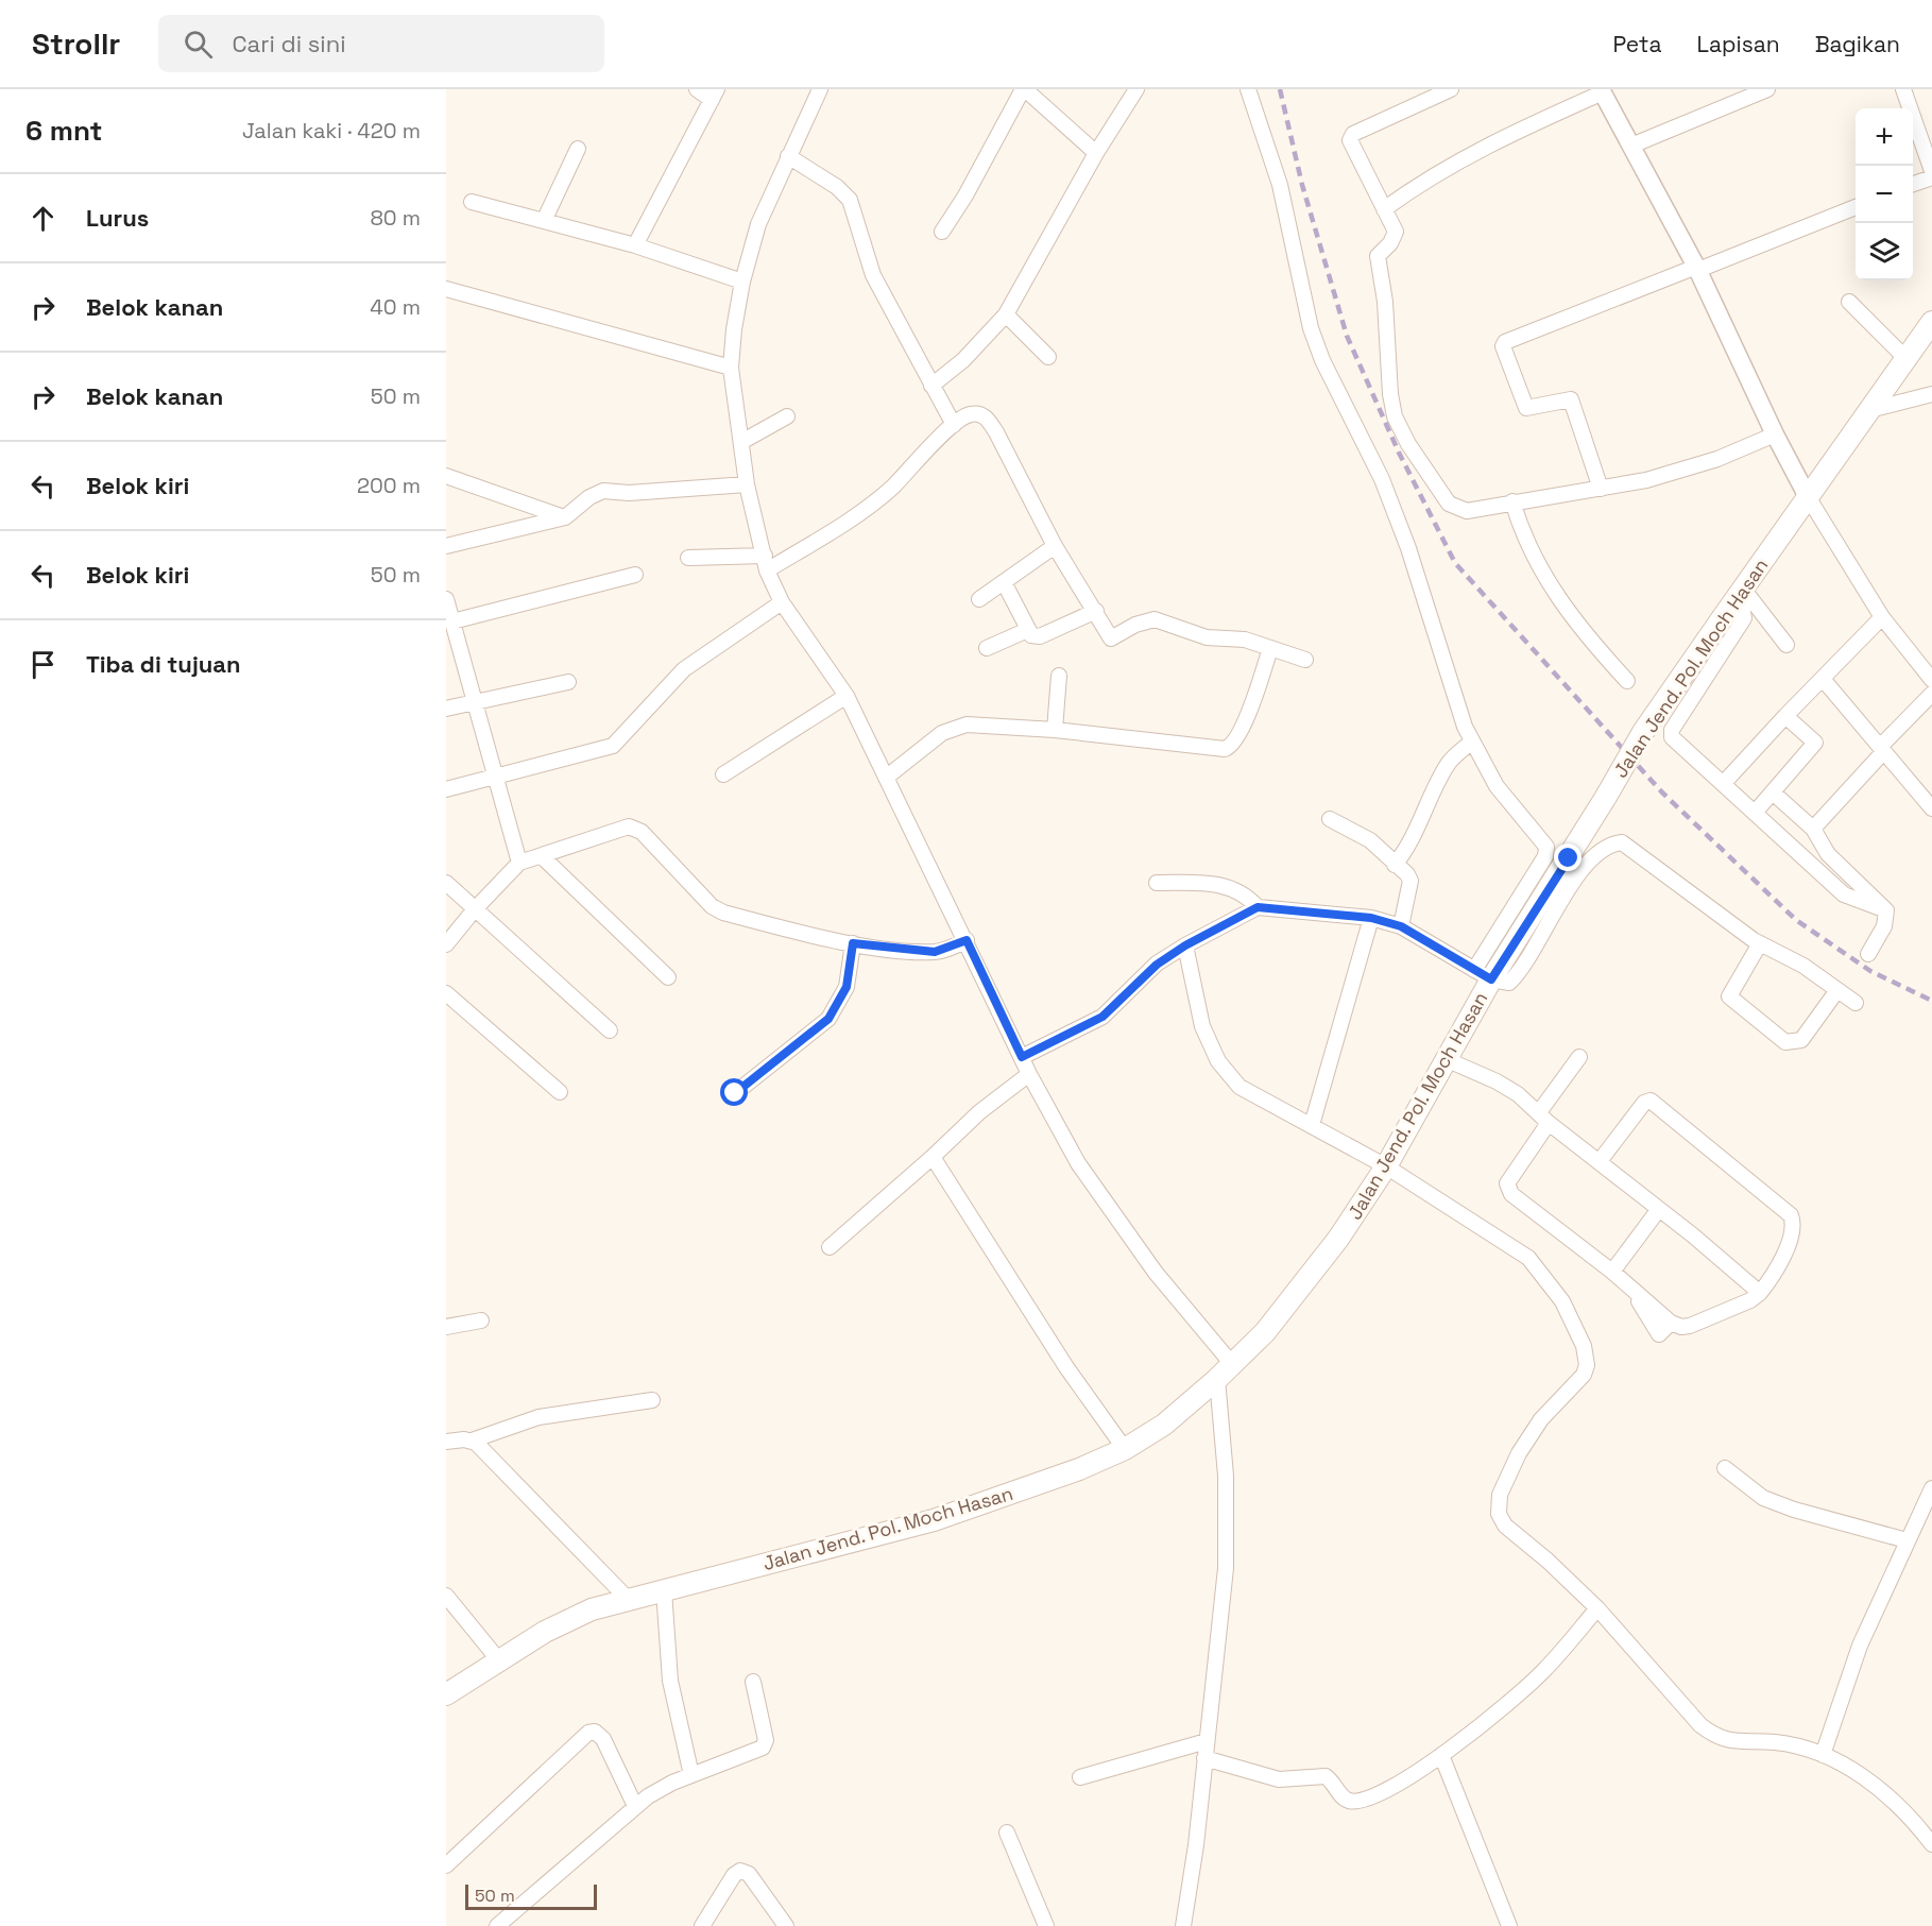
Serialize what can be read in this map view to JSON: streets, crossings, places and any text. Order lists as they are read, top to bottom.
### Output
{
  "streets": {
    "main road": ["Jalan Jend. Pol. Moch Hasan"]
  },
  "scale_bar": "50 m",
  "page": {
    "header": "Strollr",
    "search": "Cari di sini",
    "nav": ["Peta", "Lapisan", "Bagikan"],
    "heading": ["6 mnt", "Jalan kaki · 420 m"],
    "map_buttons": ["+", "−"],
    "list": [
      ["Lurus", "80 m"],
      ["Belok kanan", "40 m"],
      ["Belok kanan", "50 m"],
      ["Belok kiri", "200 m"],
      ["Belok kiri", "50 m"],
      "Tiba di tujuan"
    ],
    "scale": "50 m"
  }
}
